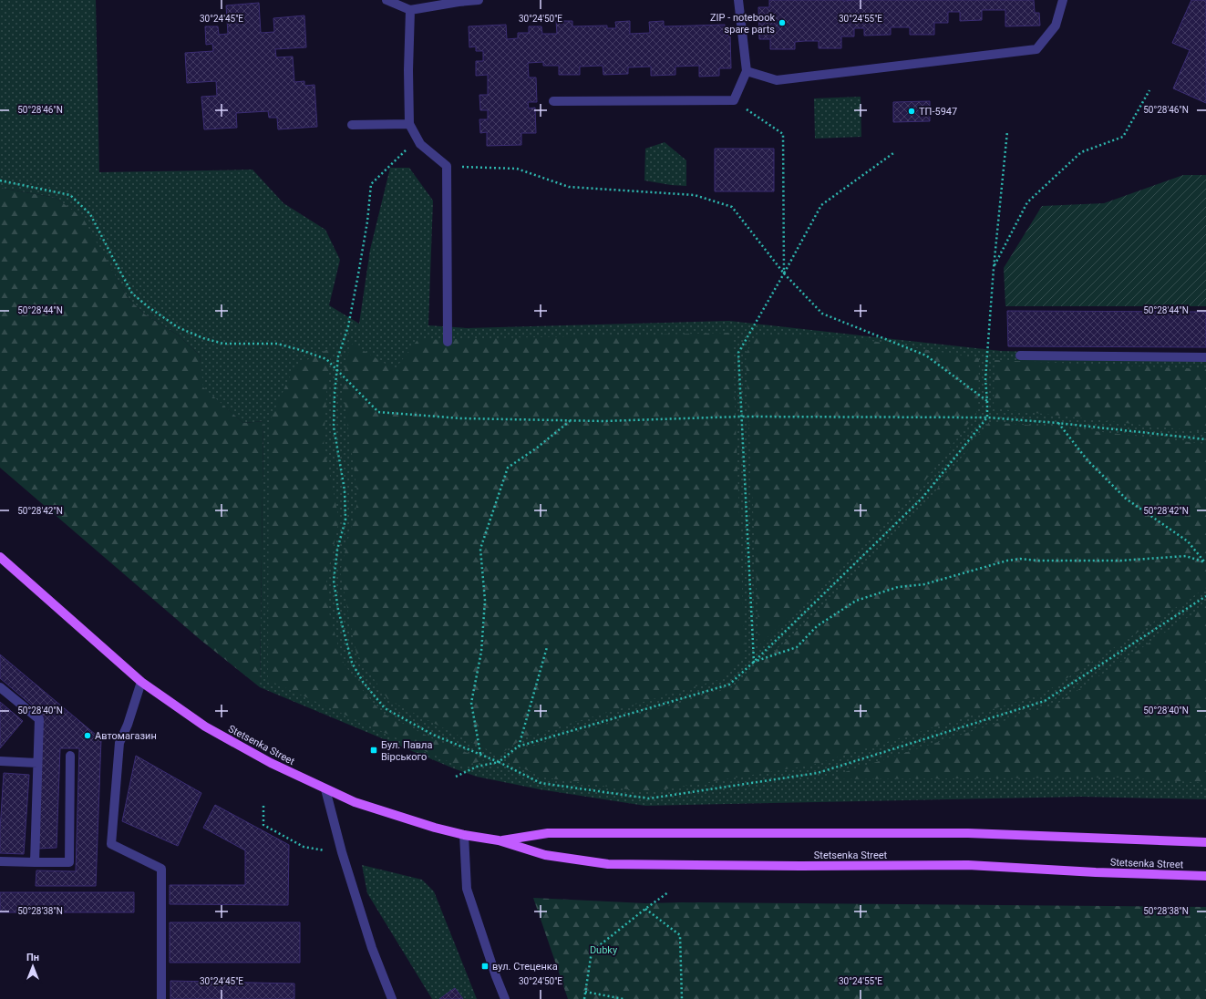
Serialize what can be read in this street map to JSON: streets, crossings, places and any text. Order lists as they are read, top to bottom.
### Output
{
  "streets": {
    "main road": ["Stetsenka Street"]
  },
  "parks": ["Dubky"],
  "places": {
    "other": ["ZIP - notebook spare parts", "ТП-5947", "Автомагазин"],
    "transit": ["Бул. Павла Вірського", "вул. Стеценка"]
  },
  "north": "top",
  "coordinates": [
    "30°24'45\"E",
    "30°24'50\"E",
    "30°24'55\"E",
    "50°28'46\"N",
    "50°28'44\"N",
    "50°28'42\"N",
    "50°28'40\"N",
    "50°28'38\"N"
  ]
}
